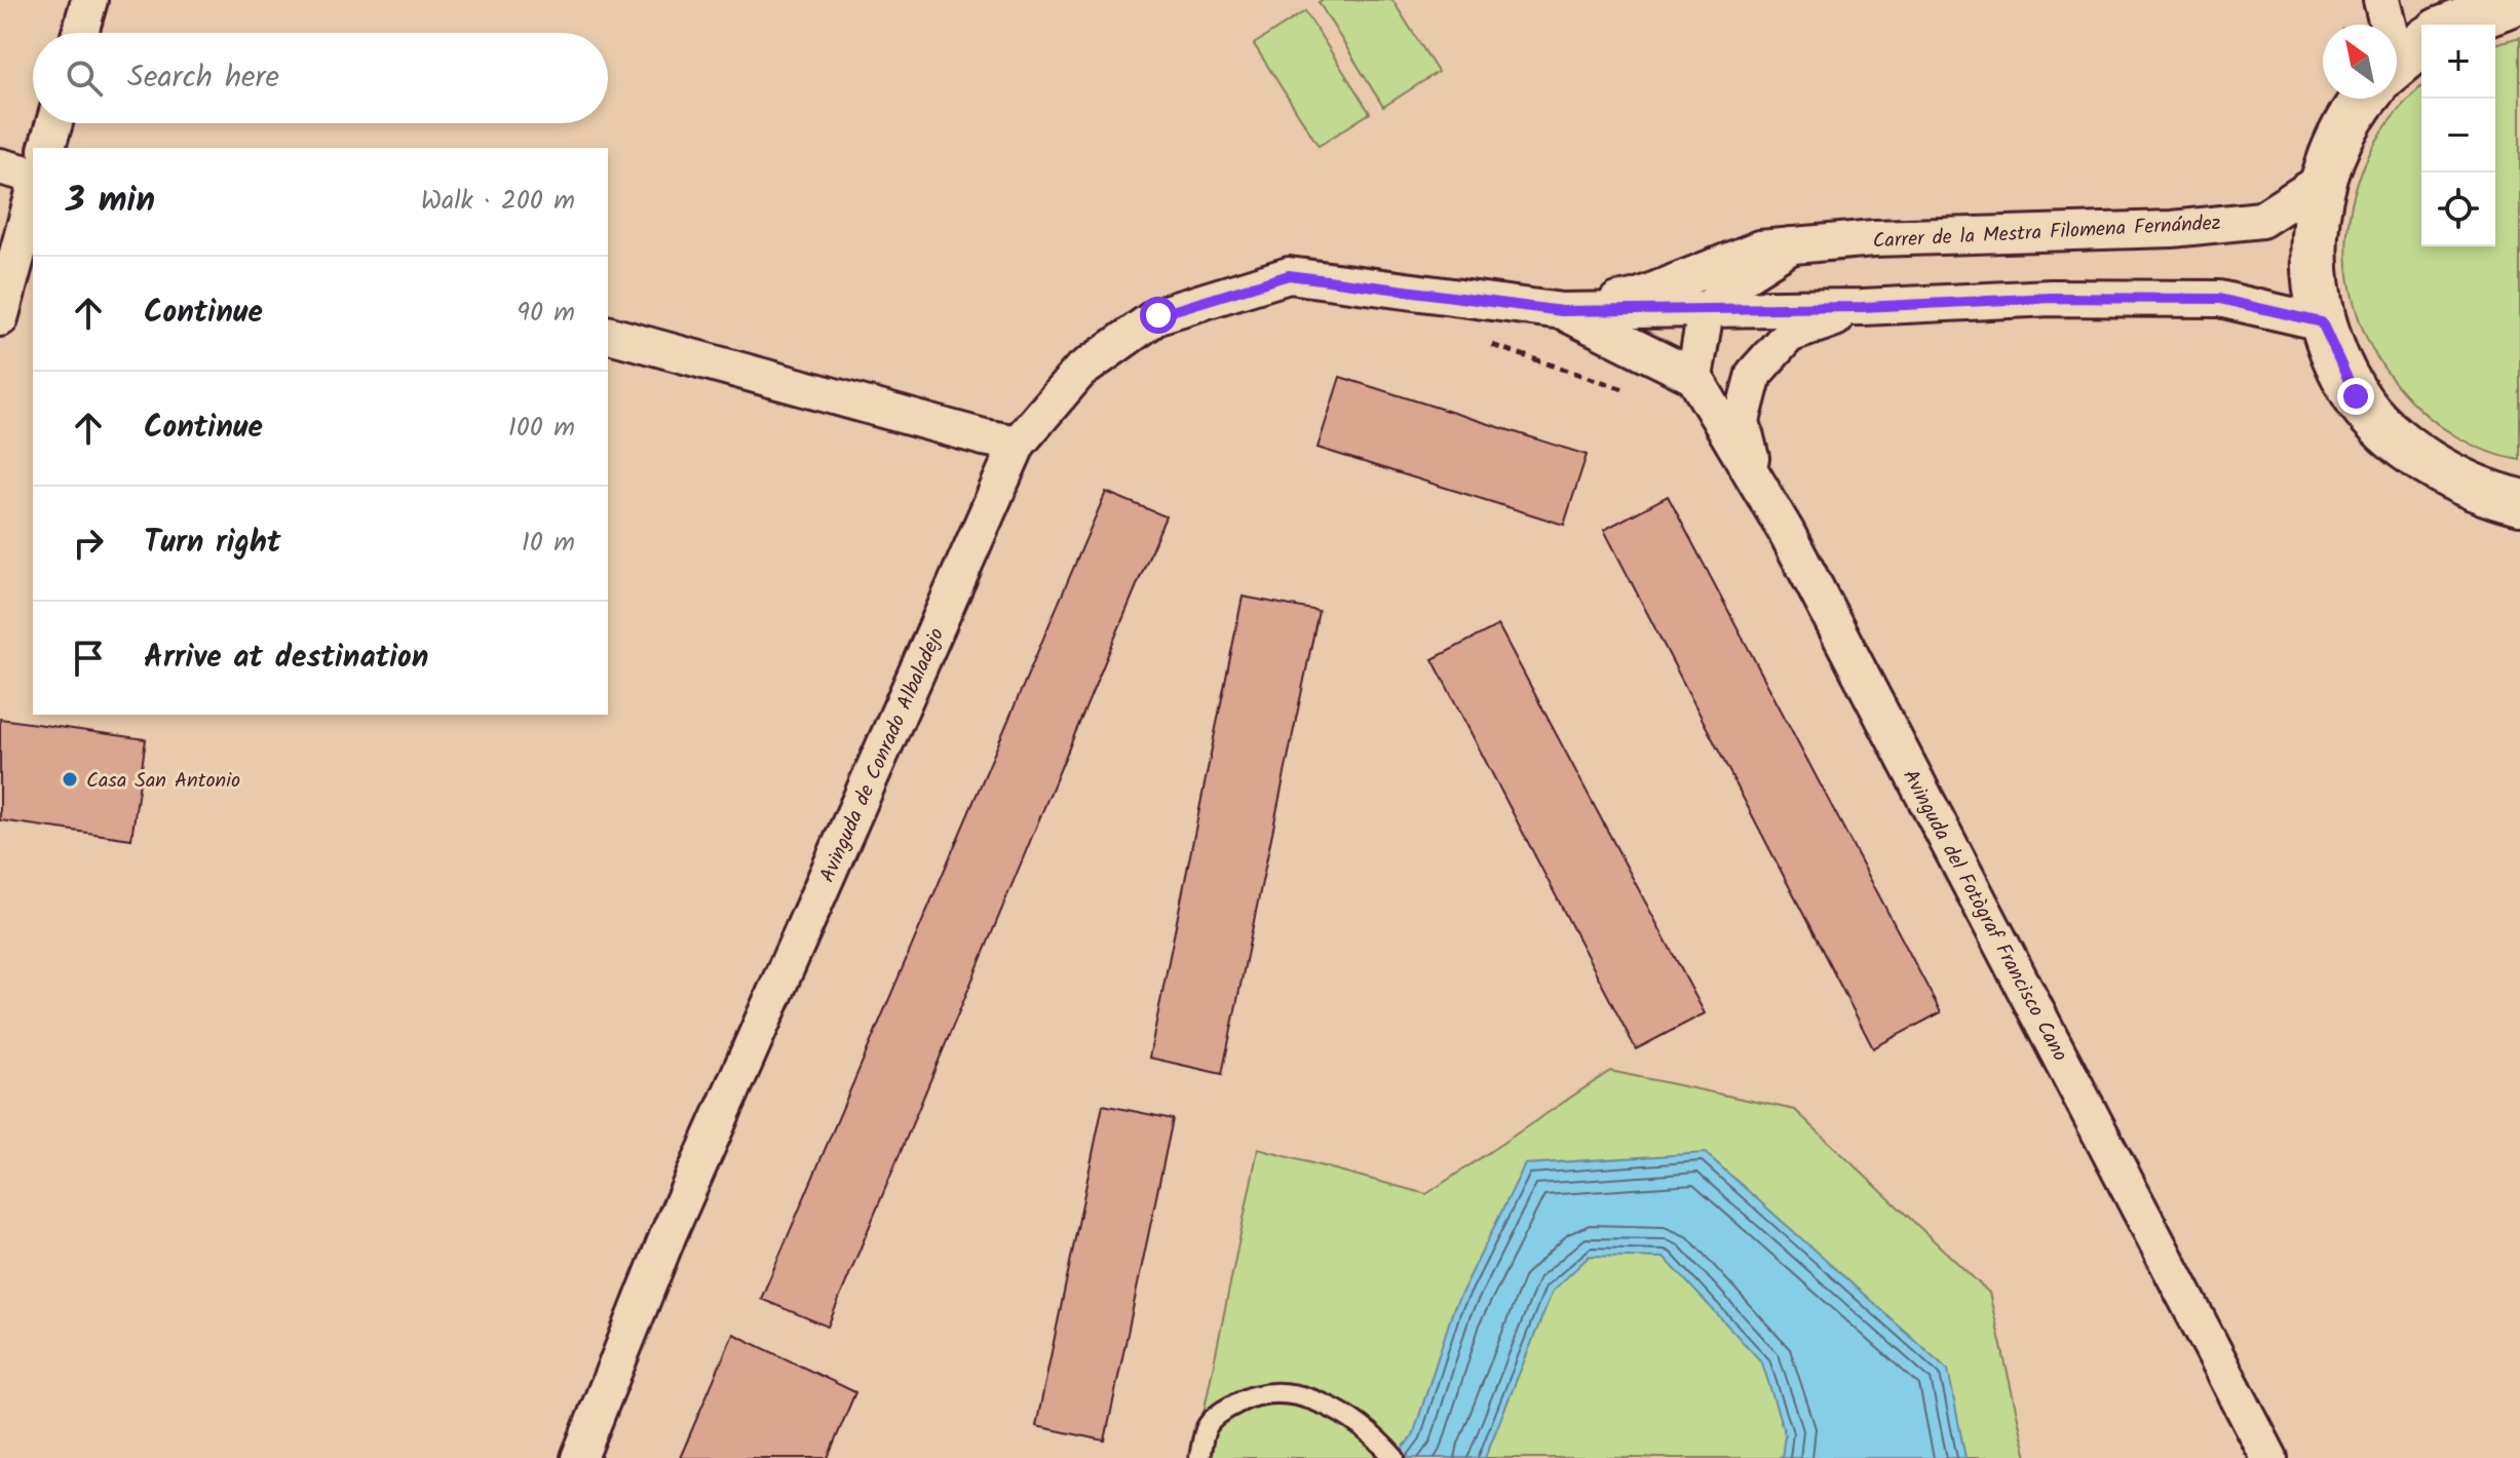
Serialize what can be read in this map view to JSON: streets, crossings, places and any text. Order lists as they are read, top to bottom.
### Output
{
  "streets": {
    "street": ["Carrer de la Mestra Filomena Fernández", "Avinguda de Conrado Albaladejo", "Avinguda del Fotògraf Francisco Cano"]
  },
  "places": ["Casa San Antonio"],
  "north": "top left",
  "page": {
    "map_buttons": ["+", "−"],
    "search": "Search here",
    "heading": ["3 min", "Walk · 200 m"],
    "list": [
      ["Continue", "90 m"],
      ["Continue", "100 m"],
      ["Turn right", "10 m"],
      "Arrive at destination"
    ]
  }
}
